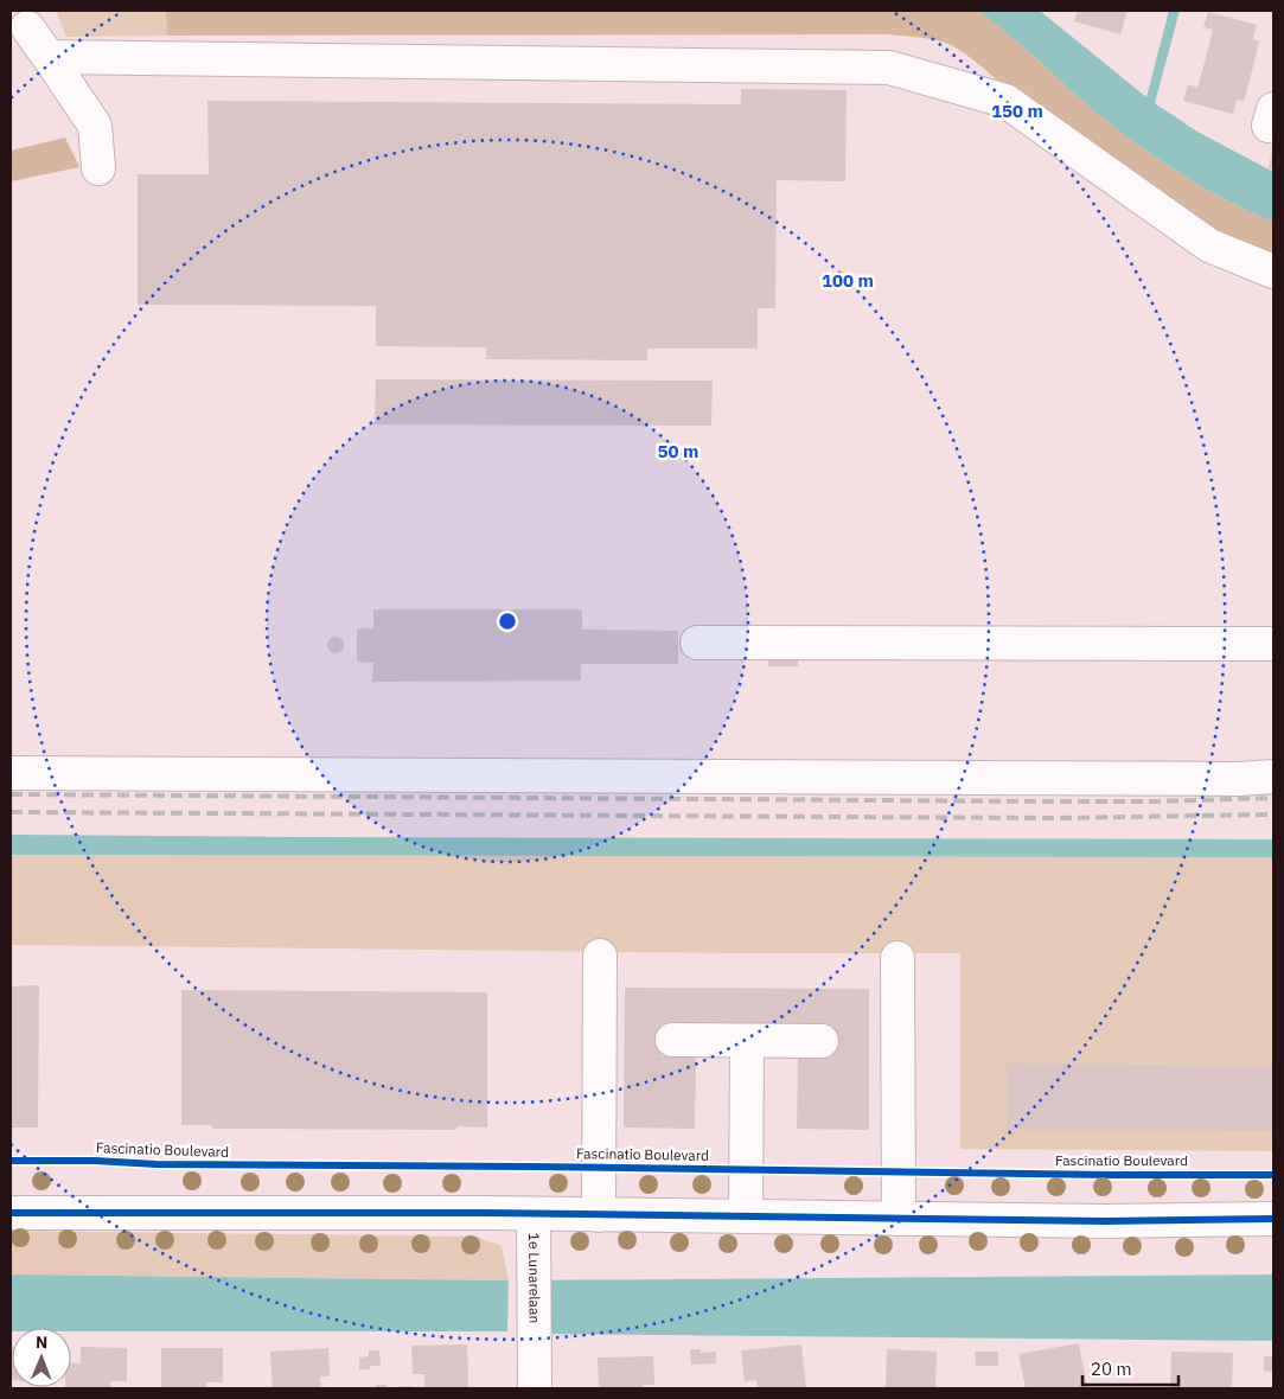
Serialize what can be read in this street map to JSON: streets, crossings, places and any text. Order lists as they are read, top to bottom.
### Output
{
  "streets": {
    "street": ["Fascinatio Boulevard", "1e Lunarelaan"]
  },
  "scale_bar": "20 m",
  "north": "top",
  "rings": ["150 m", "100 m", "50 m"]
}
